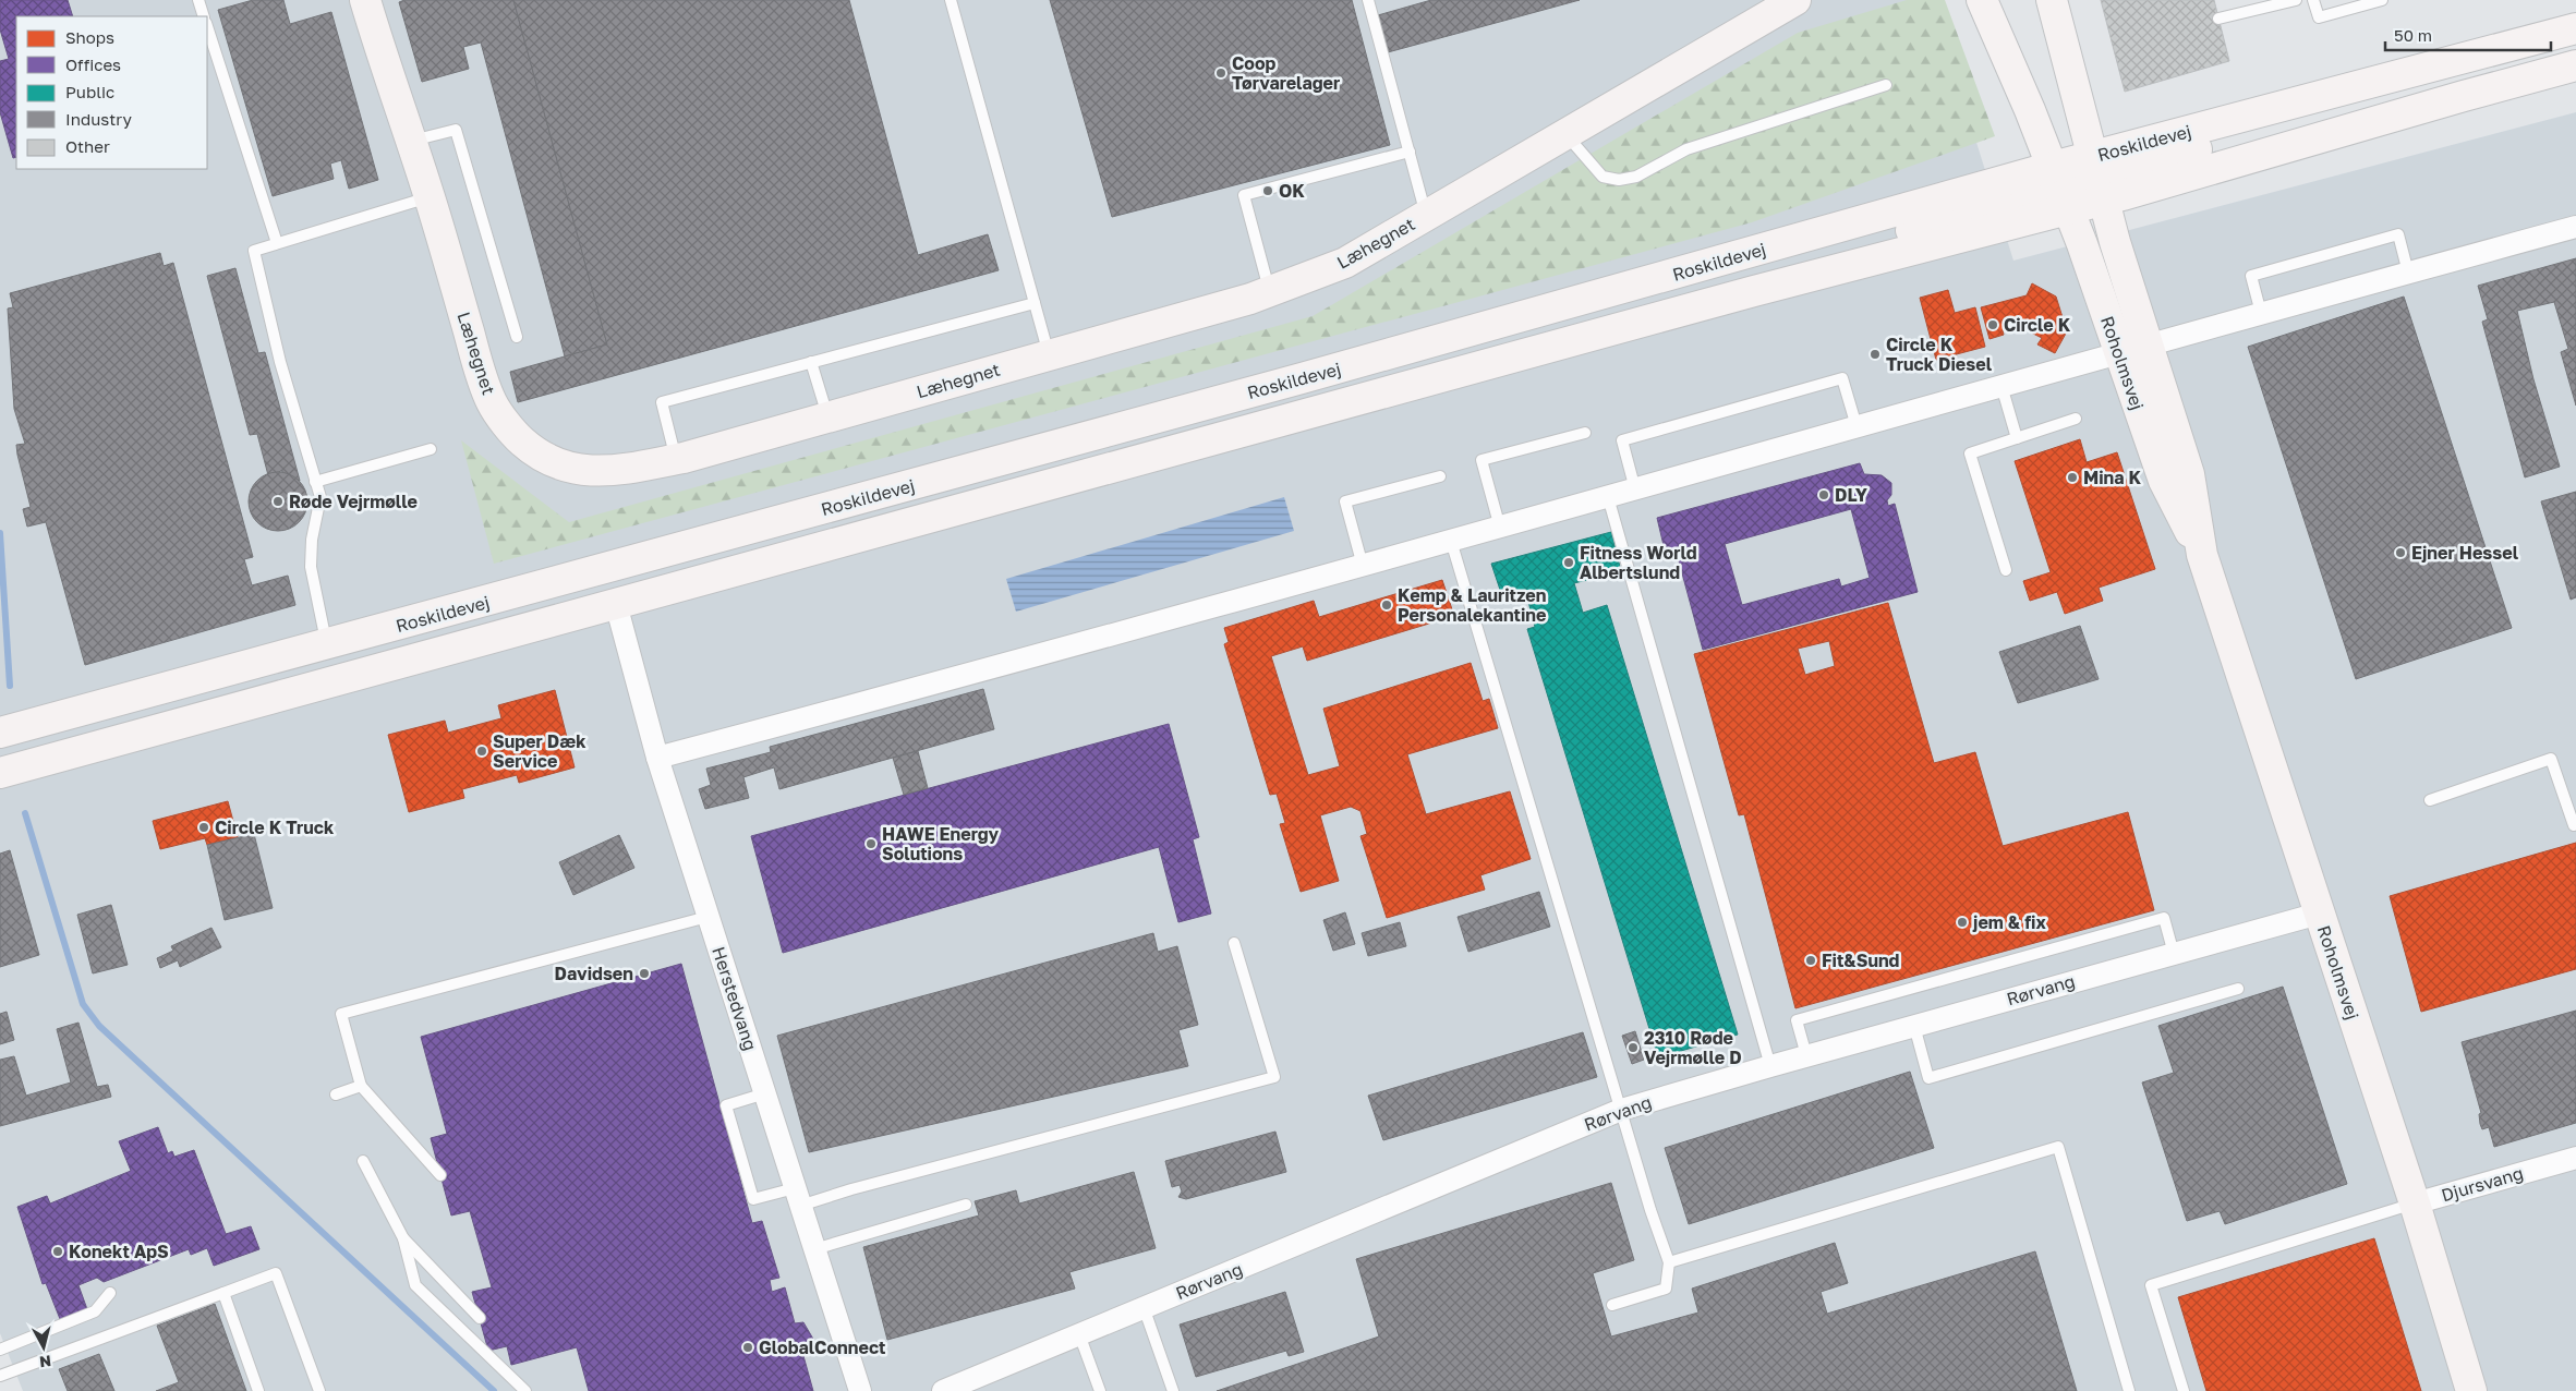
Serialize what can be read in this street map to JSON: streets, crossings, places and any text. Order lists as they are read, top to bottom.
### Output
{
  "streets": {
    "main road": ["Roskildevej", "Læhegnet", "Roholmsvej"],
    "street": ["Rørvang", "Herstedvang", "Djursvang"]
  },
  "crossings": [
    ["Roskildevej", "Roholmsvej"],
    ["Roskildevej", "Herstedvang"],
    ["Roholmsvej", "Rørvang"],
    ["Roholmsvej", "Djursvang"]
  ],
  "places": [
    "Coop Tørvarelager",
    "OK",
    "Circle K",
    "Circle K Truck Diesel",
    "Mina K",
    "DLY",
    "Røde Vejrmølle",
    "Ejner Hessel",
    "Fitness World Albertslund",
    "Kemp & Lauritzen Personalekantine",
    "Super Dæk Service",
    "Circle K Truck",
    "HAWE Energy Solutions",
    "jem & fix",
    "Fit&Sund",
    "Davidsen",
    "2310 Røde Vejrmølle D",
    "Konekt ApS",
    "GlobalConnect"
  ],
  "legend": [
    "Shops",
    "Offices",
    "Public",
    "Industry",
    "Other"
  ],
  "scale_bar": "50 m",
  "north": "bottom"
}
